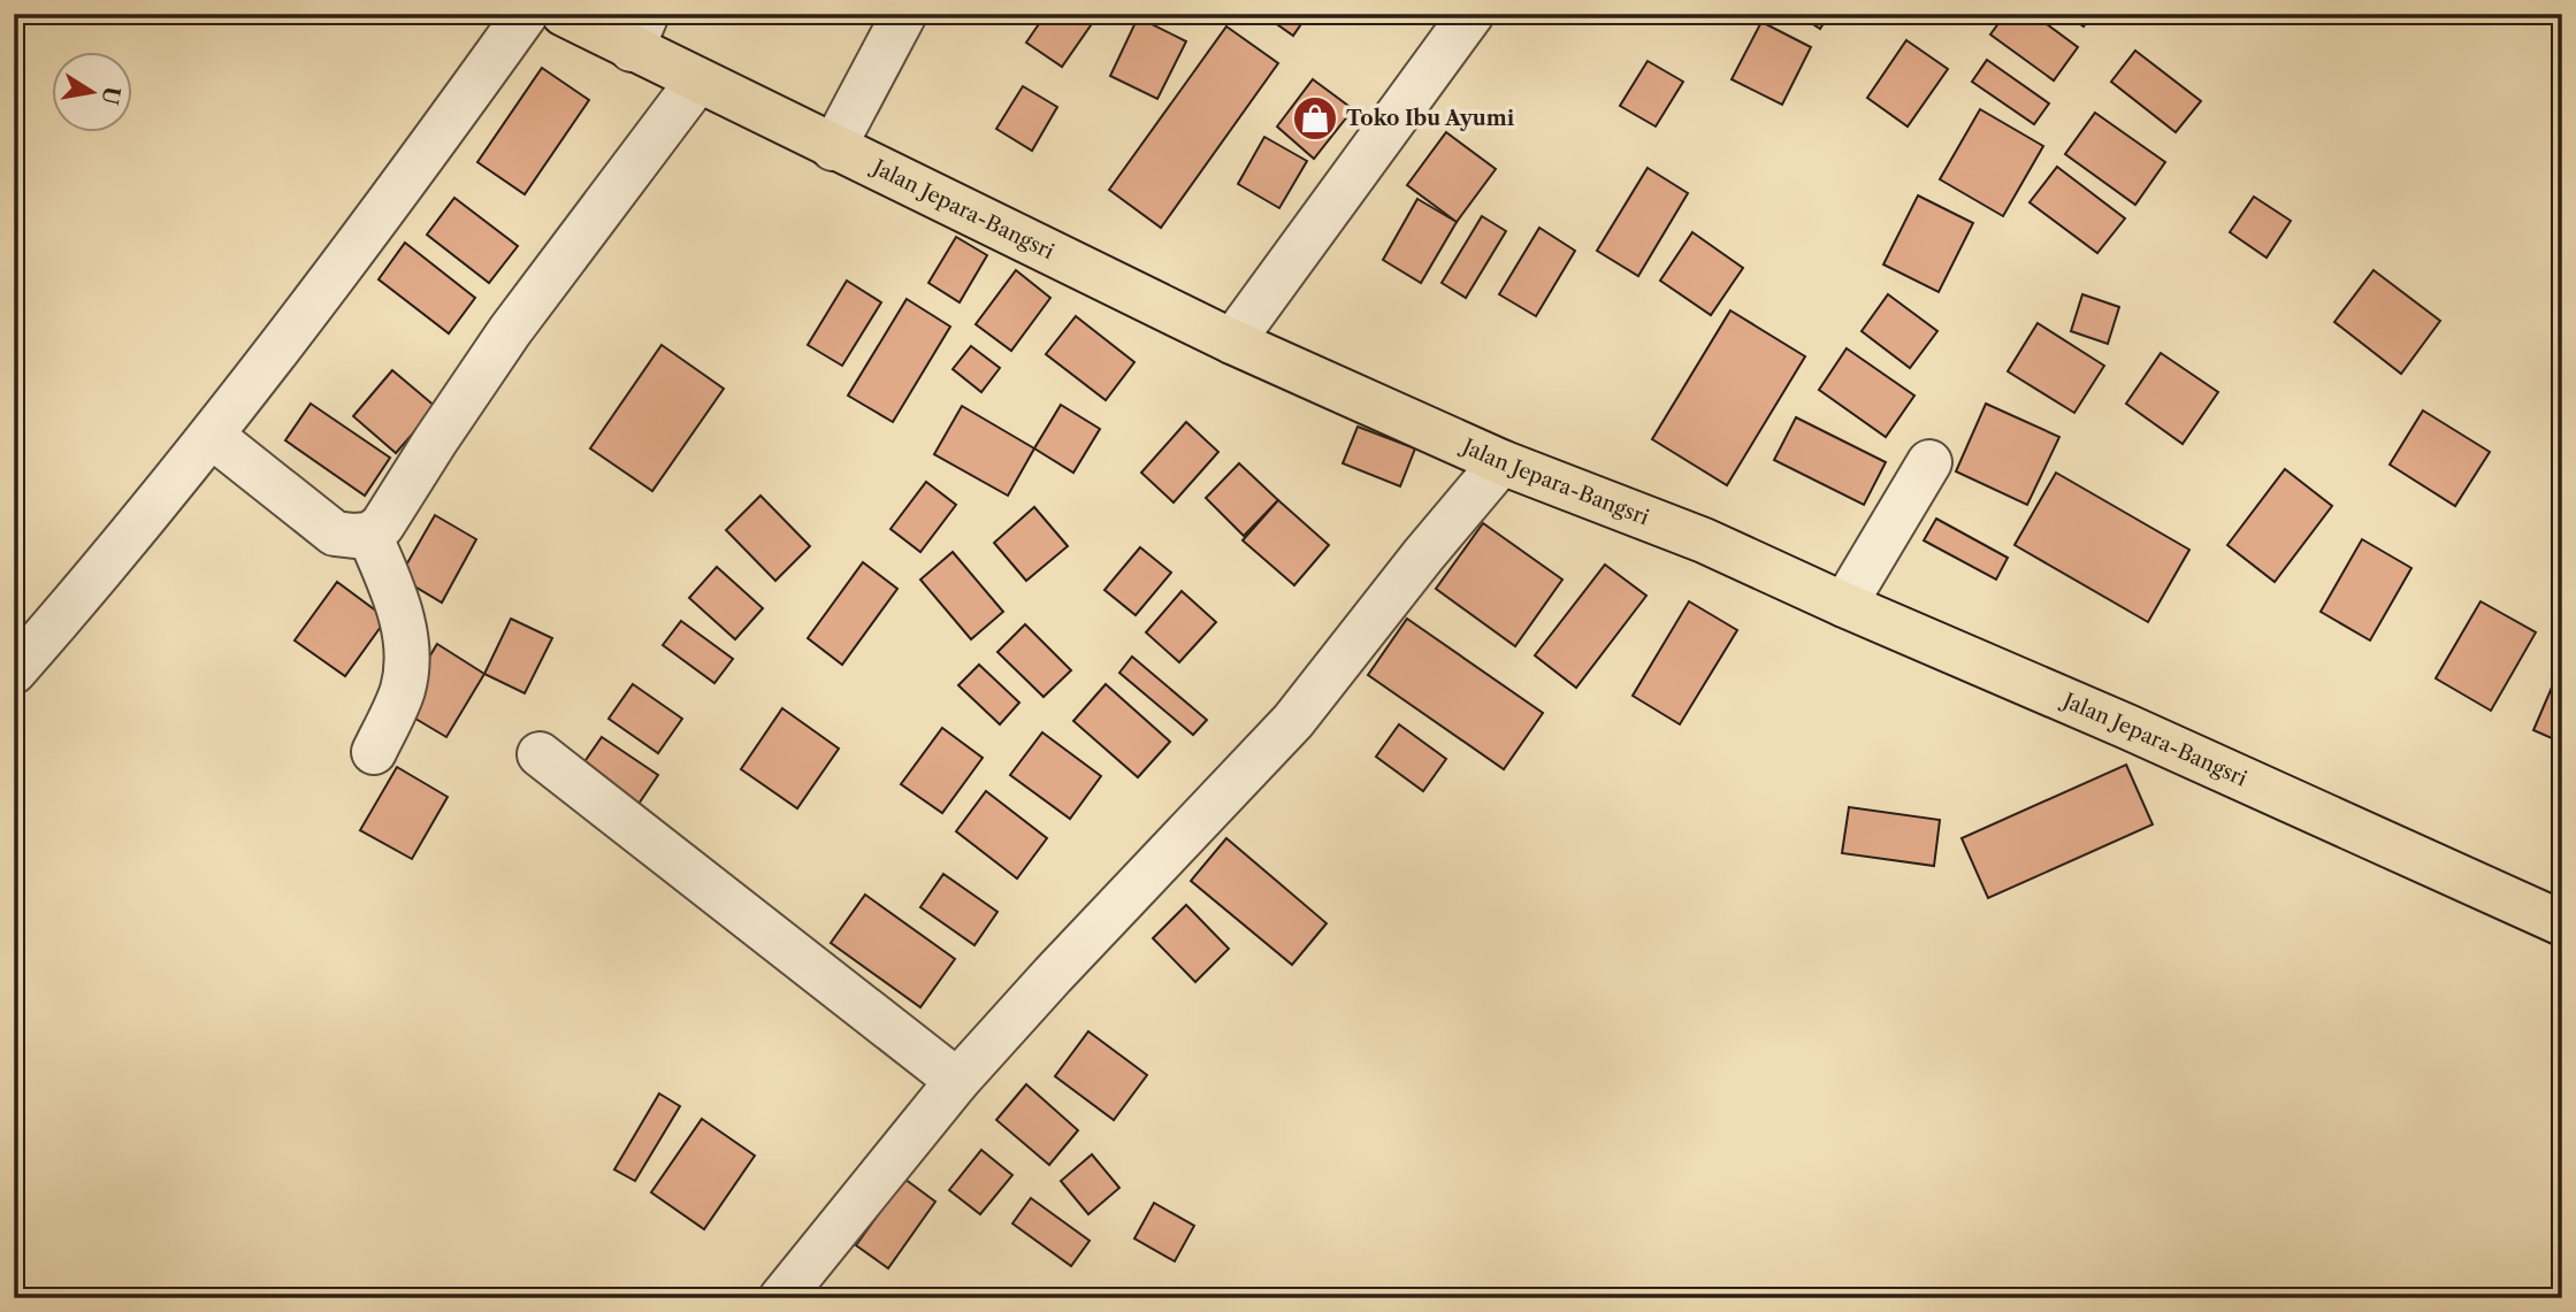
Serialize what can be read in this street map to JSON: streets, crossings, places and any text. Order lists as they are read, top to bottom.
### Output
{
  "streets": {
    "main road": ["Jalan Jepara-Bangsri"]
  },
  "places": {
    "shop": ["Toko Ibu Ayumi"]
  },
  "north": "right"
}
